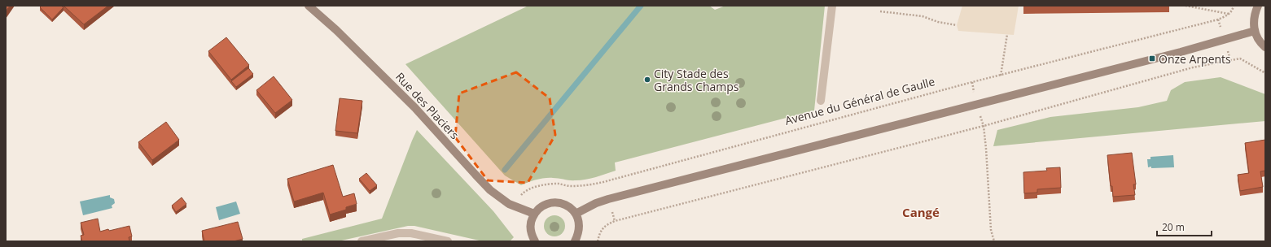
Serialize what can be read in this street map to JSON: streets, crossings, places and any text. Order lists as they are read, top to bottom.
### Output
{
  "streets": {
    "street": ["Rue des Placiers"],
    "path": ["Avenue du Général de Gaulle"]
  },
  "crossings": [
    ["Avenue du Général de Gaulle", "Rue des Placiers"]
  ],
  "districts": ["Cangé"],
  "places": {
    "transit": ["Onze Arpents"],
    "other": ["City Stade des Grands Champs"]
  },
  "scale_bar": "20 m"
}
